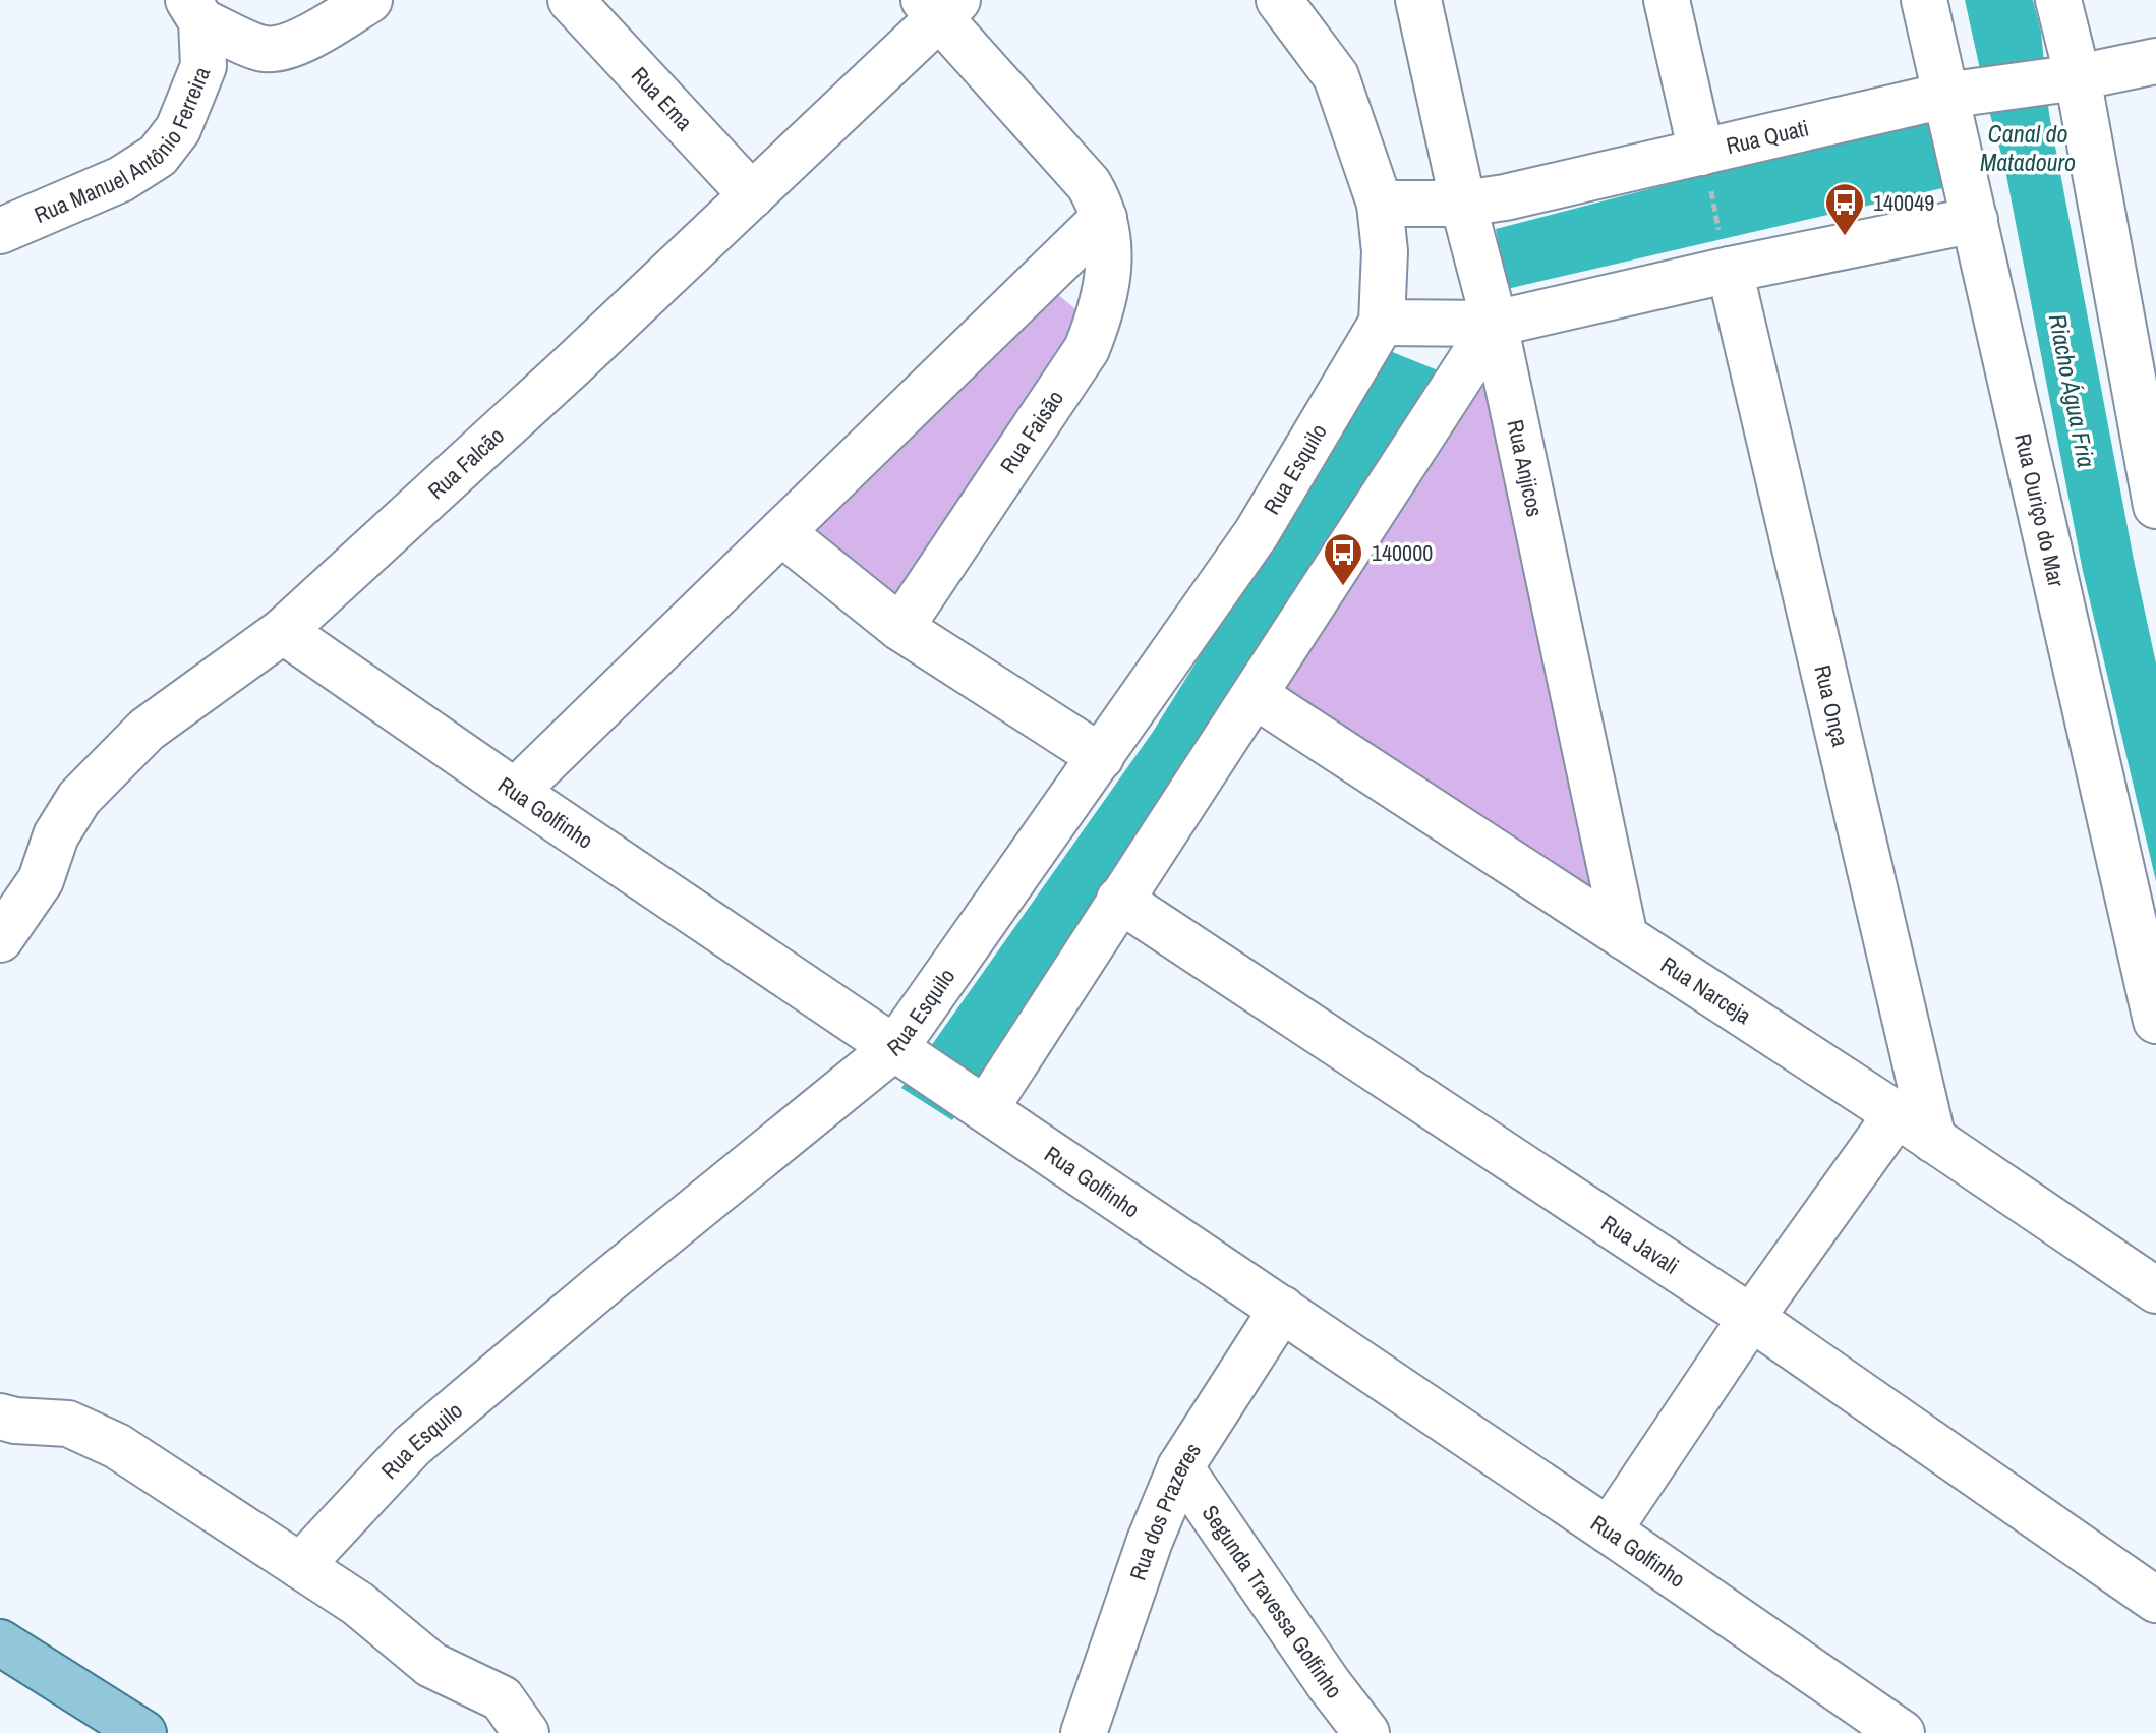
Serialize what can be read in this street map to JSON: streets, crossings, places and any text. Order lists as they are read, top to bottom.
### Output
{
  "streets": {
    "street": [
      "Rua Ema",
      "Rua Quati",
      "Rua Manuel Antônio Ferreira",
      "Rua Faisão",
      "Rua Falcão",
      "Rua Esquilo",
      "Rua Anjicos",
      "Rua Ouriço do Mar",
      "Rua Onça",
      "Rua Golfinho",
      "Rua Narceja",
      "Rua Javali",
      "Rua dos Prazeres",
      "Segunda Travessa Golfinho"
    ]
  },
  "crossings": [
    ["Rua Ema", "Rua Falcão"],
    ["Rua Quati", "Rua Esquilo"],
    ["Rua Quati", "Rua Anjicos"],
    ["Rua Quati", "Rua Ouriço do Mar"],
    ["Rua Faisão", "Rua Falcão"],
    ["Rua Falcão", "Rua Golfinho"],
    ["Rua Esquilo", "Rua Golfinho"],
    ["Rua Anjicos", "Rua Narceja"],
    ["Rua Onça", "Rua Narceja"],
    ["Rua Golfinho", "Rua dos Prazeres"],
    ["Rua dos Prazeres", "Segunda Travessa Golfinho"]
  ],
  "water": ["Canal do Matadouro", "Riacho Água Fria"],
  "places": {
    "bus stop": ["140049", "140000"]
  }
}
